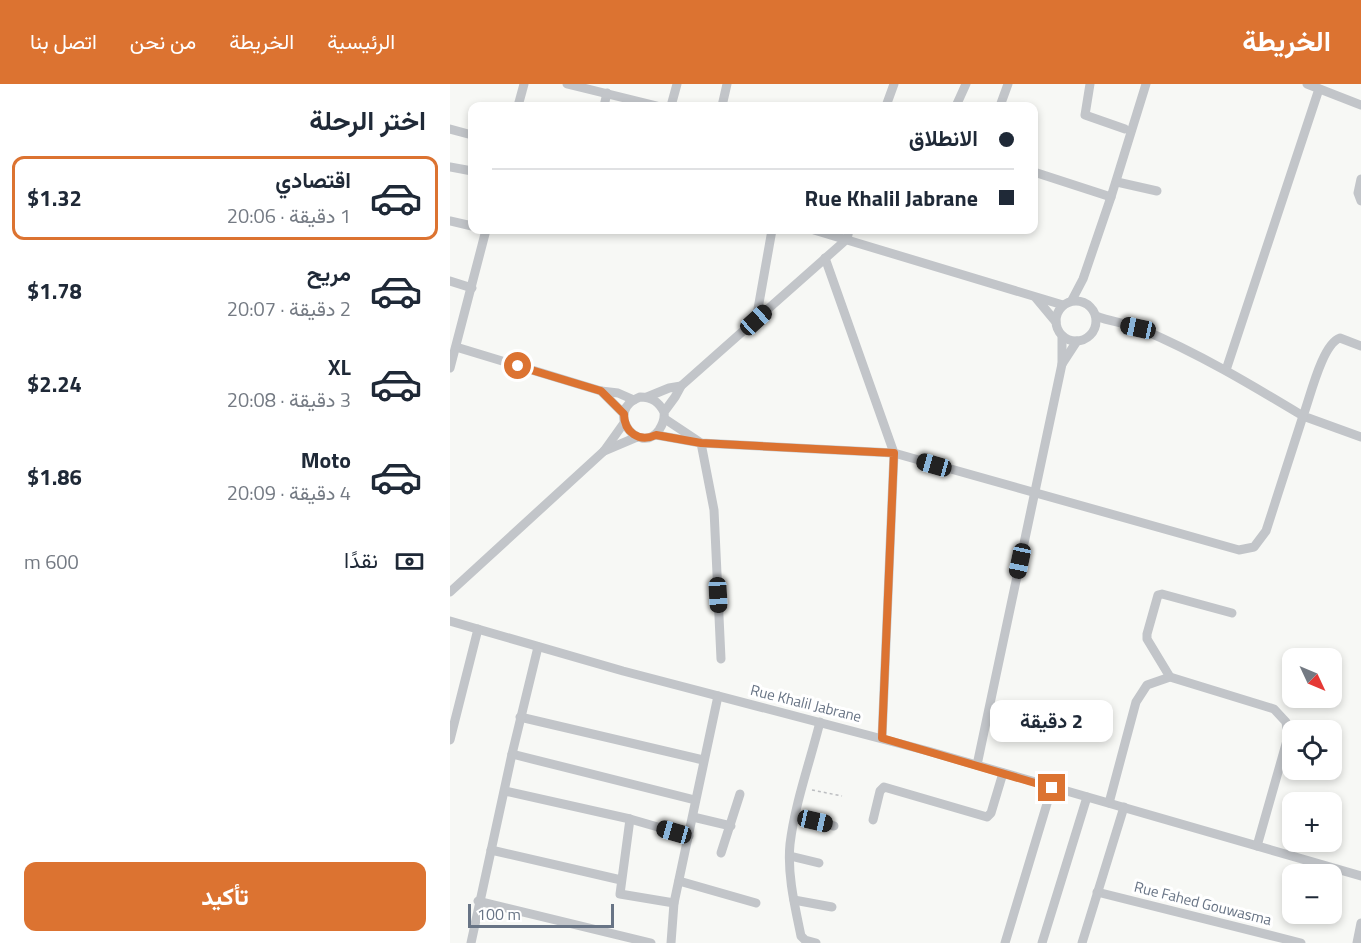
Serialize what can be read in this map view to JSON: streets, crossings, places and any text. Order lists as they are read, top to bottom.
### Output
{
  "streets": {
    "street": ["Rue Khalil Jabrane", "Rue Fahed Gouwasma"]
  },
  "scale_bar": "100 m",
  "north": "bottom right",
  "page": {
    "header": "الخريطة",
    "nav": [
      "الرئيسية",
      "الخريطة",
      "من نحن",
      "اتصل بنا"
    ],
    "heading": "اختر الرحلة",
    "banner": ["الانطلاق", "Rue Khalil Jabrane"],
    "list": [
      {
        "name": "اقتصادي",
        "note": "1 دقيقة · 20:06",
        "value": "$1.32"
      },
      {
        "name": "مريح",
        "note": "2 دقيقة · 20:07",
        "value": "$1.78"
      },
      {
        "name": "XL",
        "note": "3 دقيقة · 20:08",
        "value": "$2.24"
      },
      {
        "name": "Moto",
        "note": "4 دقيقة · 20:09",
        "value": "$1.86"
      }
    ],
    "pay": ["نقدًا", "600 m"],
    "map_buttons": ["+", "−"],
    "bubble": "2 دقيقة",
    "buttons": "تأكيد",
    "scale": "100 m"
  }
}
